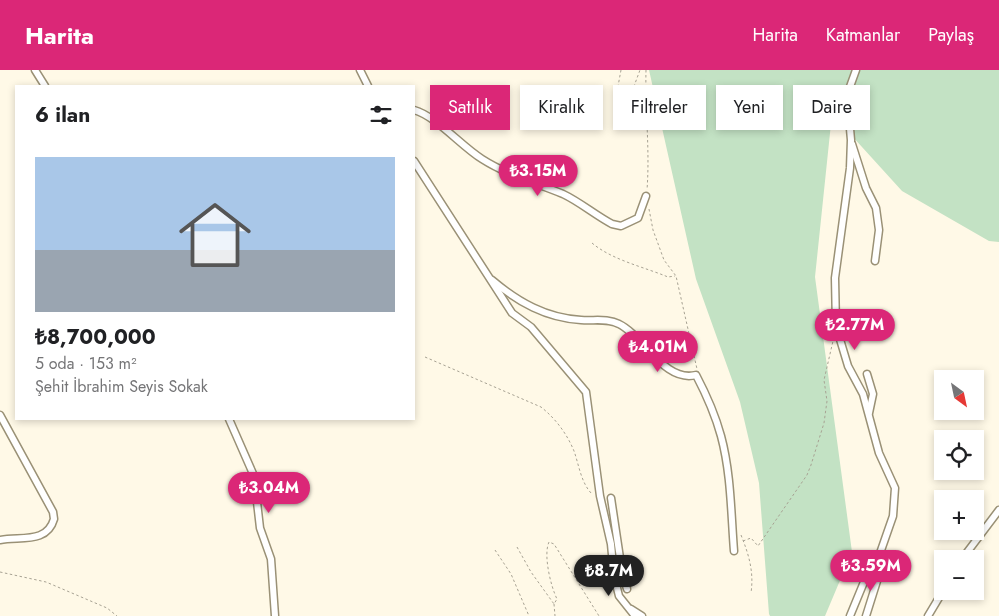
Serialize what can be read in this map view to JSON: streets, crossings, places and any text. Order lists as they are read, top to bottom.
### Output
{
  "north": "bottom right",
  "page": {
    "header": "Harita",
    "nav": ["Harita", "Katmanlar", "Paylaş"],
    "chip": [
      "Satılık",
      "Kiralık",
      "Filtreler",
      "Yeni",
      "Daire"
    ],
    "heading": "6 ilan",
    "list": [
      {
        "name": "₺8,700,000",
        "note": "5 oda · 153 m² · Şehit İbrahim Seyis Sokak"
      }
    ],
    "price": [
      "₺3.15M",
      "₺2.77M",
      "₺4.01M",
      "₺3.04M",
      "₺3.59M",
      "₺8.7M"
    ],
    "map_buttons": ["+", "−"]
  }
}
